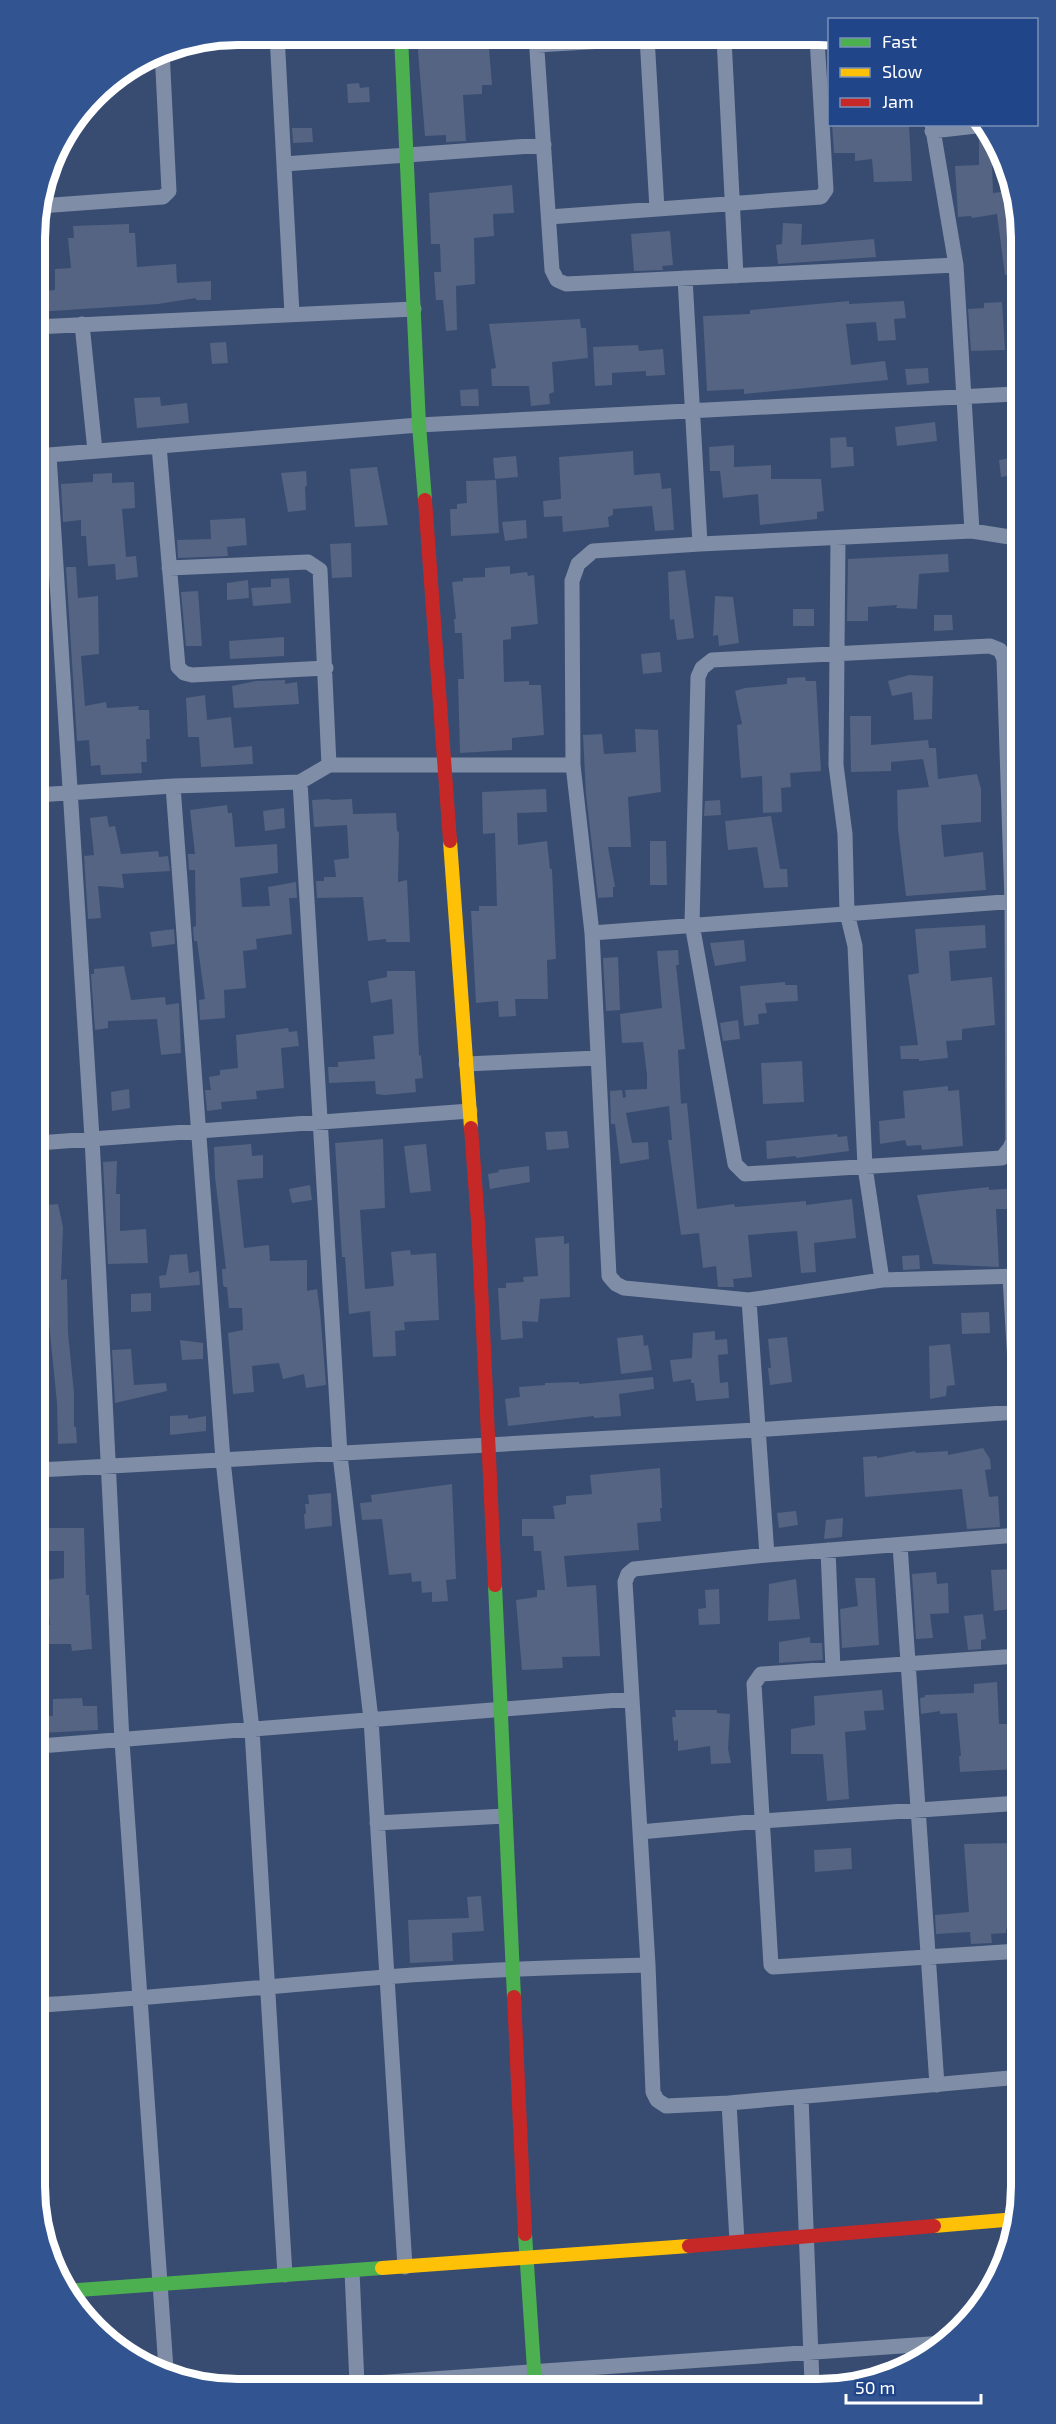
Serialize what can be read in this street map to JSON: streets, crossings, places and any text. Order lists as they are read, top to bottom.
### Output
{
  "legend": ["Fast", "Slow", "Jam"],
  "scale_bar": "50 m"
}
